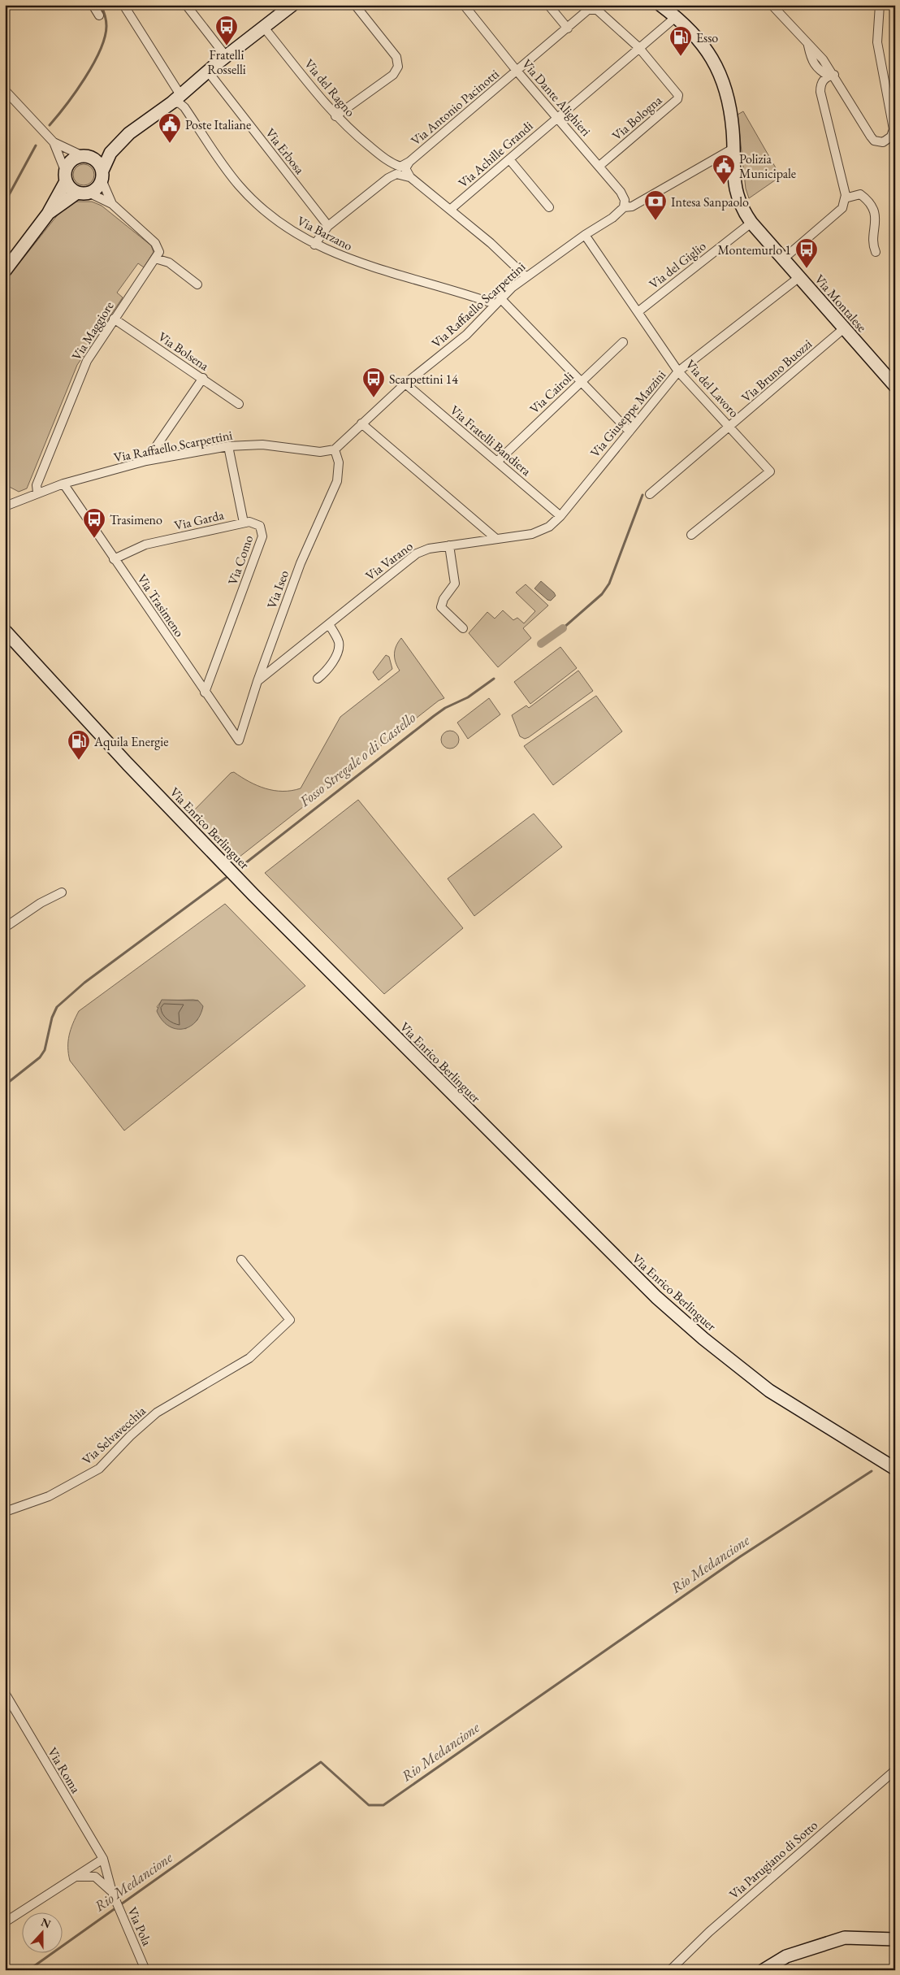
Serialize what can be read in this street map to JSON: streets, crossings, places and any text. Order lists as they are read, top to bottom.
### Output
{
  "streets": {
    "main road": ["Via Montalese", "Via Enrico Berlinguer"],
    "street": [
      "Via del Ragno",
      "Via Dante Alighieri",
      "Via Antonio Pacinotti",
      "Via Bologna",
      "Via Erbosa",
      "Via Achille Grandi",
      "Via Barzano",
      "Via del Giglio",
      "Via Raffaello Scarpettini",
      "Via Maggiore",
      "Via Bolsena",
      "Via Bruno Buozzi",
      "Via del Lavoro",
      "Via Cairoli",
      "Via Giuseppe Mazzini",
      "Via Fratelli Bandiera",
      "Via Garda",
      "Via Como",
      "Via Varano",
      "Via Iseo",
      "Via Trasimeno",
      "Via Selvavecchia",
      "Via Roma",
      "Via Parugiano di Sotto",
      "Via Pola"
    ]
  },
  "crossings": [
    ["Via Dante Alighieri", "Via Antonio Pacinotti"],
    ["Via Dante Alighieri", "Via Bologna"],
    ["Via Dante Alighieri", "Via Achille Grandi"],
    ["Via Dante Alighieri", "Via Raffaello Scarpettini"],
    ["Via Antonio Pacinotti", "Via Bologna"],
    ["Via Antonio Pacinotti", "Via Achille Grandi"],
    ["Via Bologna", "Via Achille Grandi"],
    ["Via Achille Grandi", "Via Montalese"],
    ["Via Barzano", "Via Raffaello Scarpettini"],
    ["Via del Giglio", "Via Montalese"],
    ["Via del Giglio", "Via del Lavoro"],
    ["Via Montalese", "Via Raffaello Scarpettini"],
    ["Via Montalese", "Via Bruno Buozzi"],
    ["Via Montalese", "Via Giuseppe Mazzini"],
    ["Via Raffaello Scarpettini", "Via Maggiore"],
    ["Via Raffaello Scarpettini", "Via del Lavoro"],
    ["Via Raffaello Scarpettini", "Via Fratelli Bandiera"],
    ["Via Raffaello Scarpettini", "Via Como"],
    ["Via Raffaello Scarpettini", "Via Iseo"],
    ["Via Raffaello Scarpettini", "Via Trasimeno"],
    ["Via Maggiore", "Via Bolsena"],
    ["Via Bruno Buozzi", "Via del Lavoro"],
    ["Via del Lavoro", "Via Giuseppe Mazzini"],
    ["Via Cairoli", "Via Fratelli Bandiera"],
    ["Via Giuseppe Mazzini", "Via Fratelli Bandiera"],
    ["Via Giuseppe Mazzini", "Via Varano"],
    ["Via Fratelli Bandiera", "Via Varano"],
    ["Via Garda", "Via Como"],
    ["Via Garda", "Via Trasimeno"],
    ["Via Como", "Via Trasimeno"],
    ["Via Varano", "Via Iseo"],
    ["Via Iseo", "Via Trasimeno"],
    ["Via Roma", "Via Pola"]
  ],
  "water": ["Fosso Stregale o di Castello", "Rio Medancione"],
  "places": {
    "bus stop": [
      "Fratelli Rosselli",
      "Montemurlo 1",
      "Scarpettini 14",
      "Trasimeno"
    ],
    "fuel station": ["Esso", "Aquila Energie"],
    "public building": ["Poste Italiane", "Polizia Municipale"],
    "bank": ["Intesa Sanpaolo"]
  },
  "north": "top"
}
